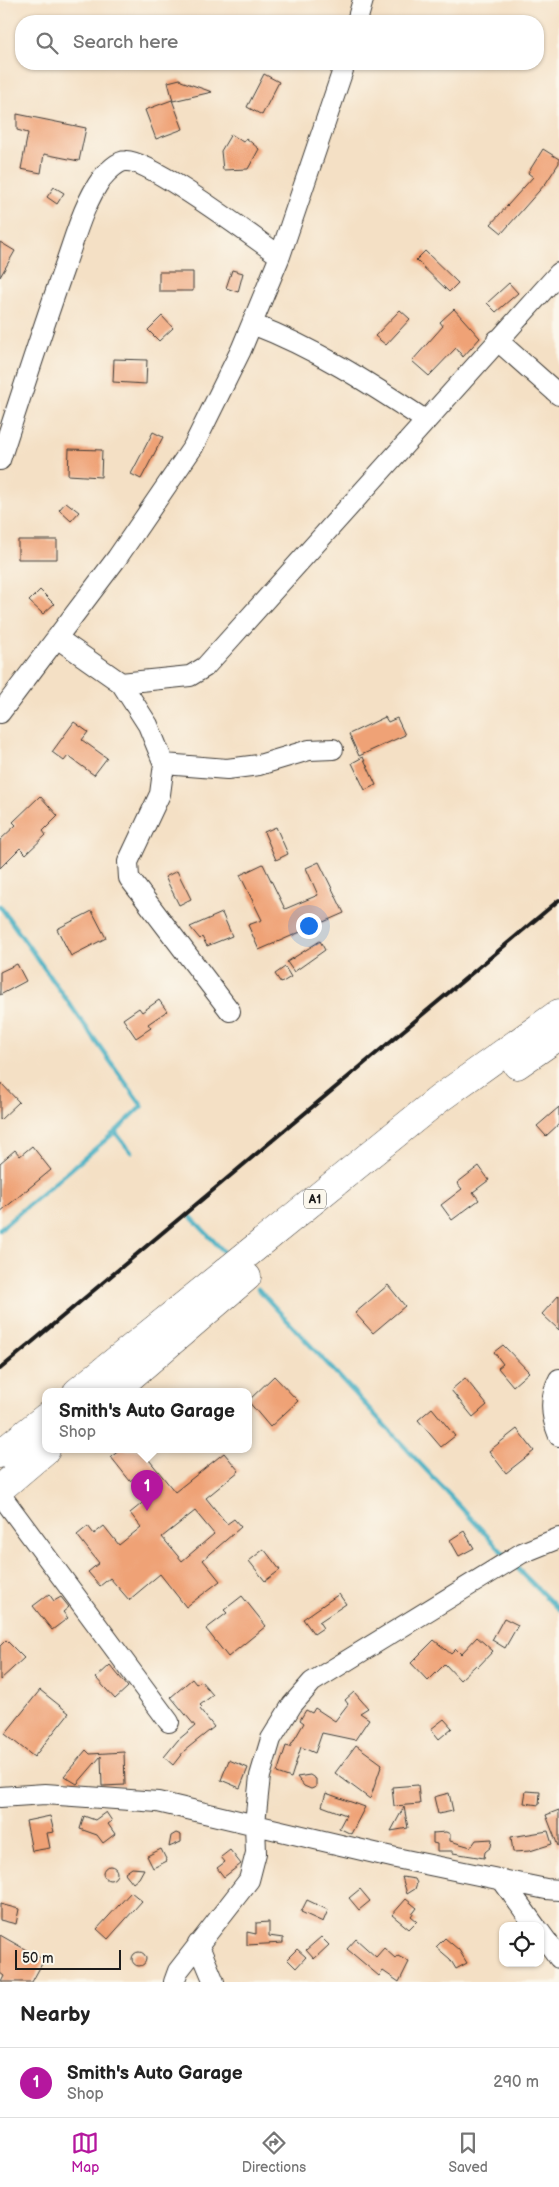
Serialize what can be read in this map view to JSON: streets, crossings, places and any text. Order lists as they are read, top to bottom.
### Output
{
  "streets": {
    "highway": ["A1"]
  },
  "scale_bar": "50 m",
  "page": {
    "search": "Search here",
    "popup": ["Smith's Auto Garage", "Shop"],
    "pins": "1",
    "scale": "50 m",
    "heading": "Nearby",
    "list": [
      {
        "mark": "1",
        "name": "Smith's Auto Garage",
        "note": "Shop",
        "value": "290 m"
      }
    ],
    "nav": ["Map", "Directions", "Saved"]
  }
}
